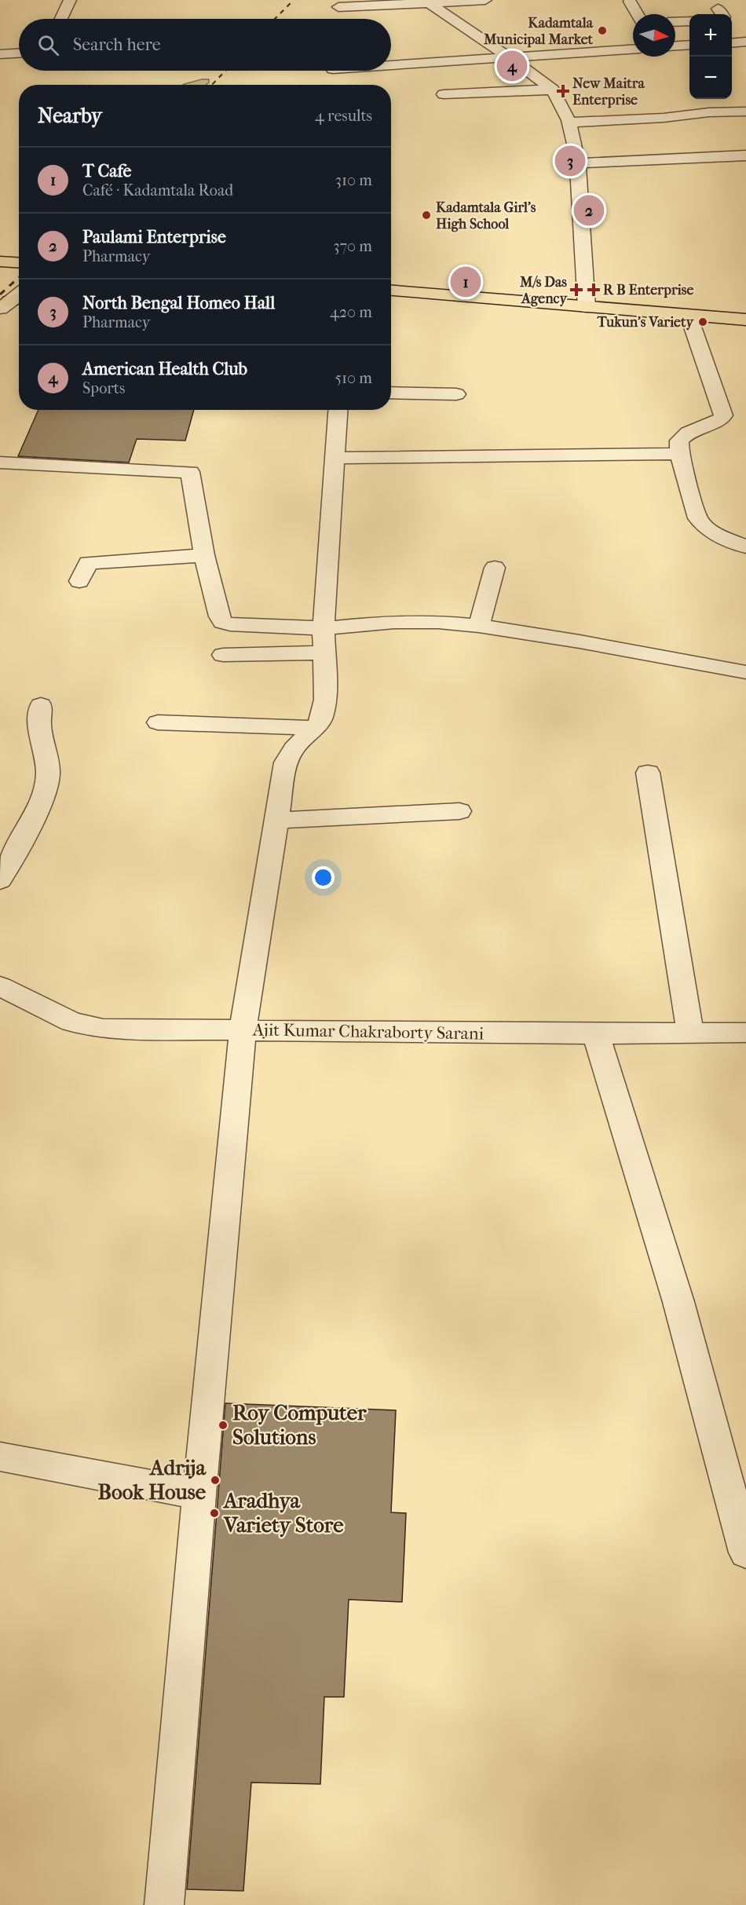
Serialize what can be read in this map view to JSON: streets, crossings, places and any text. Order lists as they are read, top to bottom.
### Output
{
  "streets": {
    "street": ["Ajit Kumar Chakraborty Sarani"]
  },
  "places": {
    "other": [
      "Kadamtala Municipal Market",
      "Kadamtala Girl's High School",
      "Tukun's Variety",
      "Roy Computer Solutions",
      "Adrija Book House",
      "Aradhya Variety Store"
    ],
    "health": ["New Maitra Enterprise", "M/s Das Agency", "R B Enterprise"]
  },
  "north": "right",
  "page": {
    "map_buttons": ["+", "−"],
    "search": "Search here",
    "pins": [
      "4",
      "3",
      "2",
      "1"
    ],
    "heading": ["Nearby", "4 results"],
    "list": [
      {
        "mark": "1",
        "name": "T Cafe",
        "note": "Café · Kadamtala Road",
        "value": "310 m"
      },
      {
        "mark": "2",
        "name": "Paulami Enterprise",
        "note": "Pharmacy",
        "value": "370 m"
      },
      {
        "mark": "3",
        "name": "North Bengal Homeo Hall",
        "note": "Pharmacy",
        "value": "420 m"
      },
      {
        "mark": "4",
        "name": "American Health Club",
        "note": "Sports",
        "value": "510 m"
      }
    ]
  }
}
